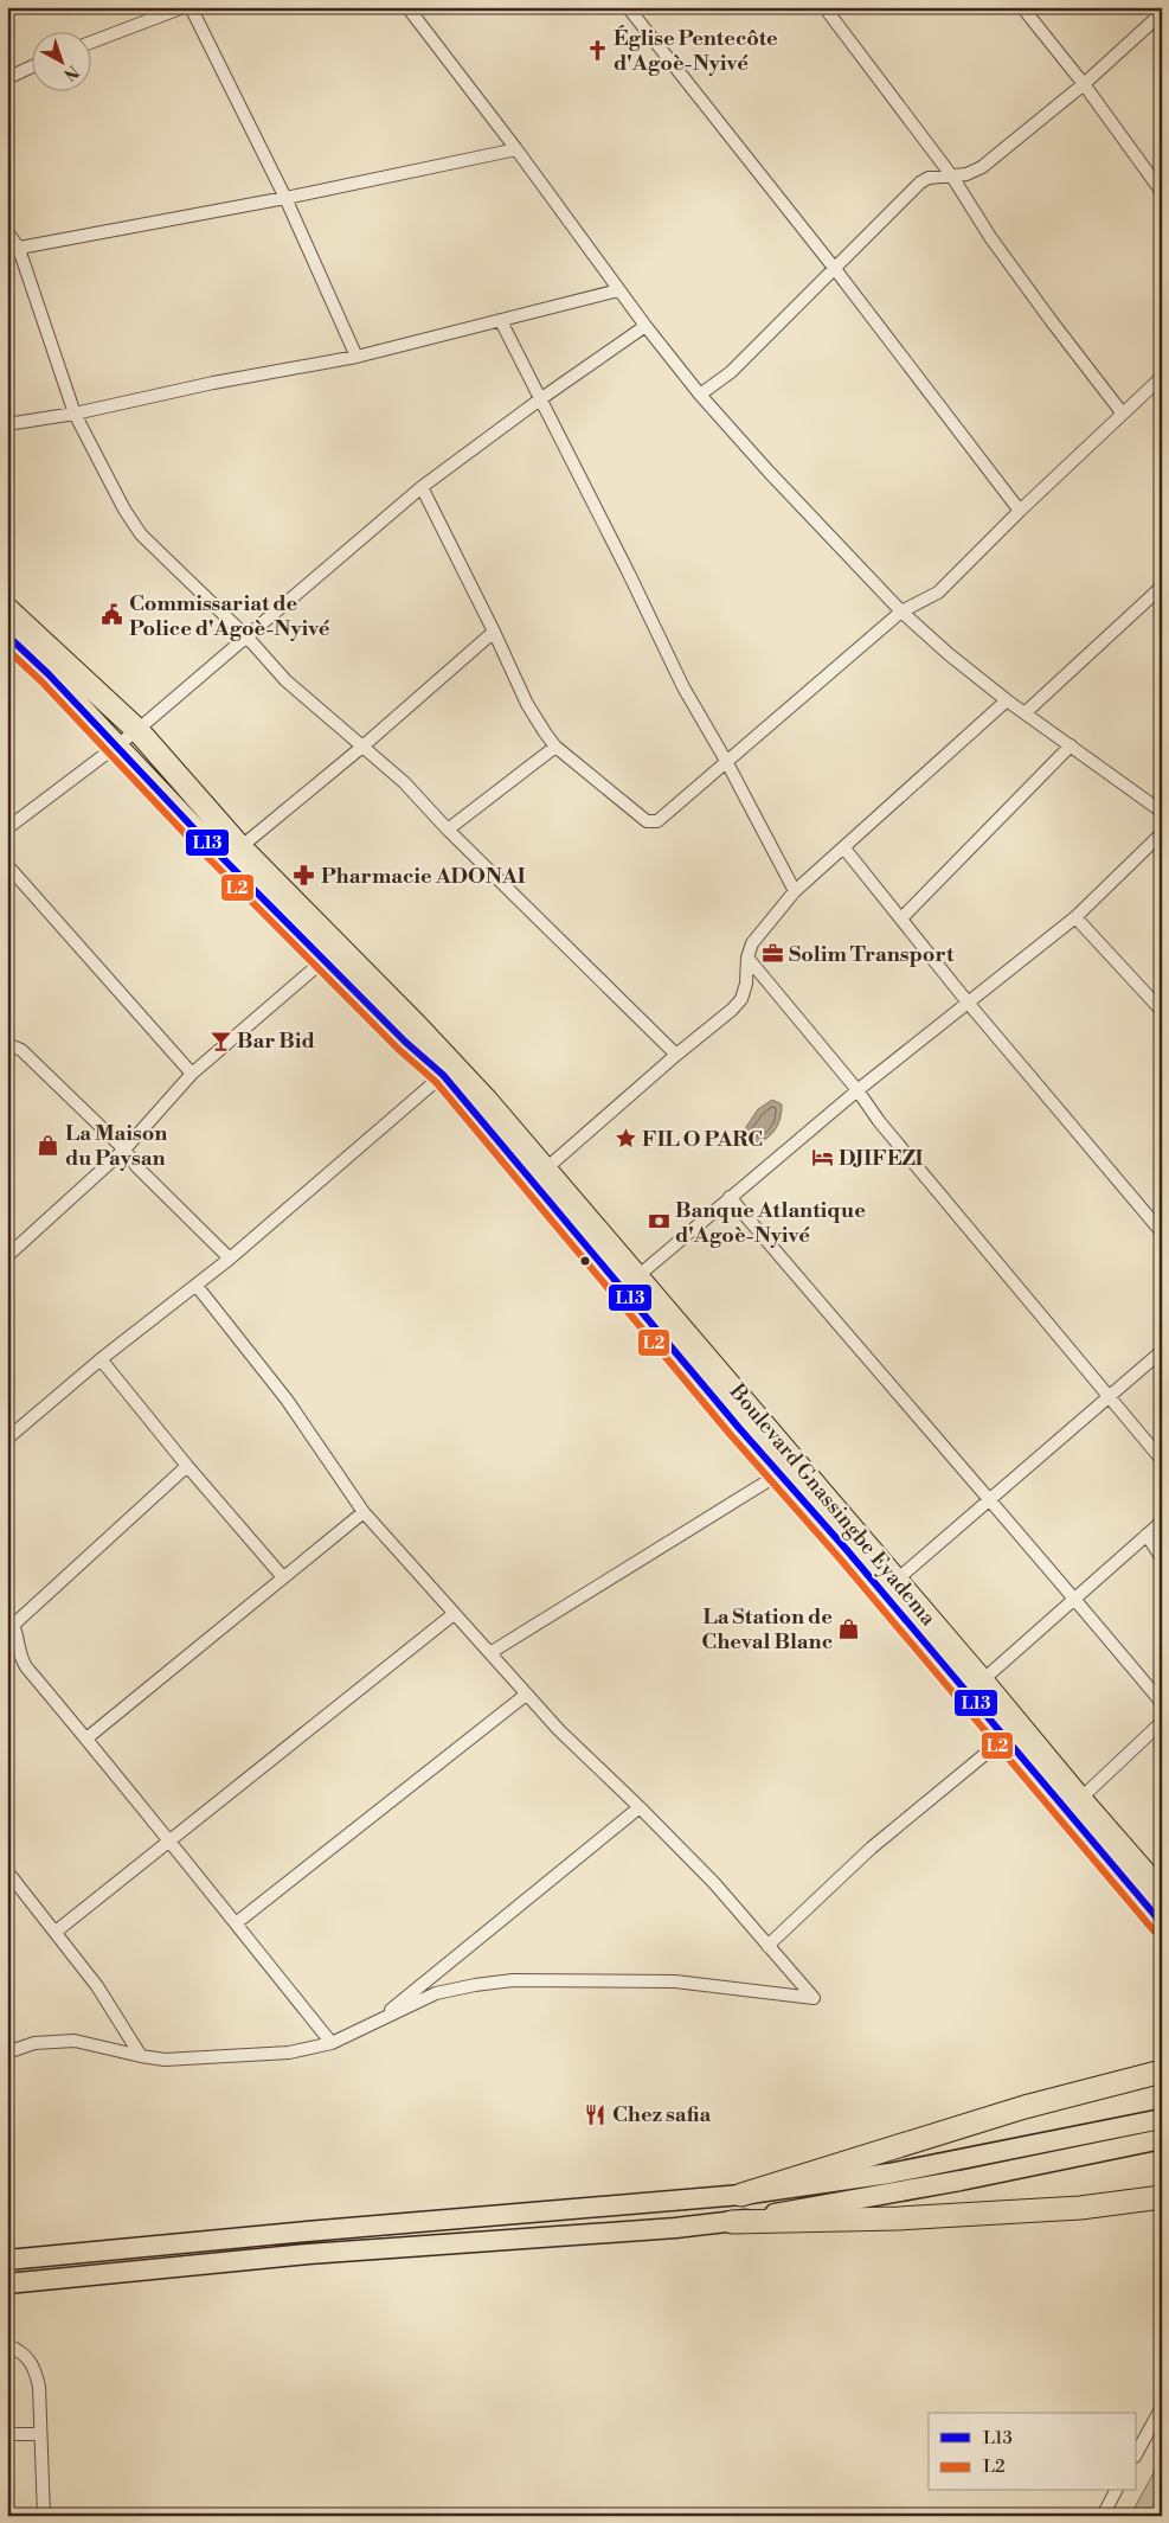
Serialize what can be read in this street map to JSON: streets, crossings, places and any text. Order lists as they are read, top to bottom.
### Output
{
  "streets": {
    "highway": ["Boulevard Gnassingbe Eyadema"]
  },
  "places": {
    "church": ["Église Pentecôte d'Agoè-Nyivé"],
    "public building": ["Commissariat de Police d'Agoè-Nyivé"],
    "pharmacy": ["Pharmacie ADONAI"],
    "office": ["Solim Transport"],
    "bar": ["Bar Bid"],
    "place": ["FIL O PARC"],
    "shop": ["La Maison du Paysan", "La Station de Cheval Blanc"],
    "hotel": ["DJIFEZI"],
    "bank": ["Banque Atlantique d'Agoè-Nyivé"],
    "restaurant": ["Chez safia"]
  },
  "lines": ["transit line L13", "transit line L2"],
  "legend": ["L13", "L2"],
  "north": "bottom right"
}
